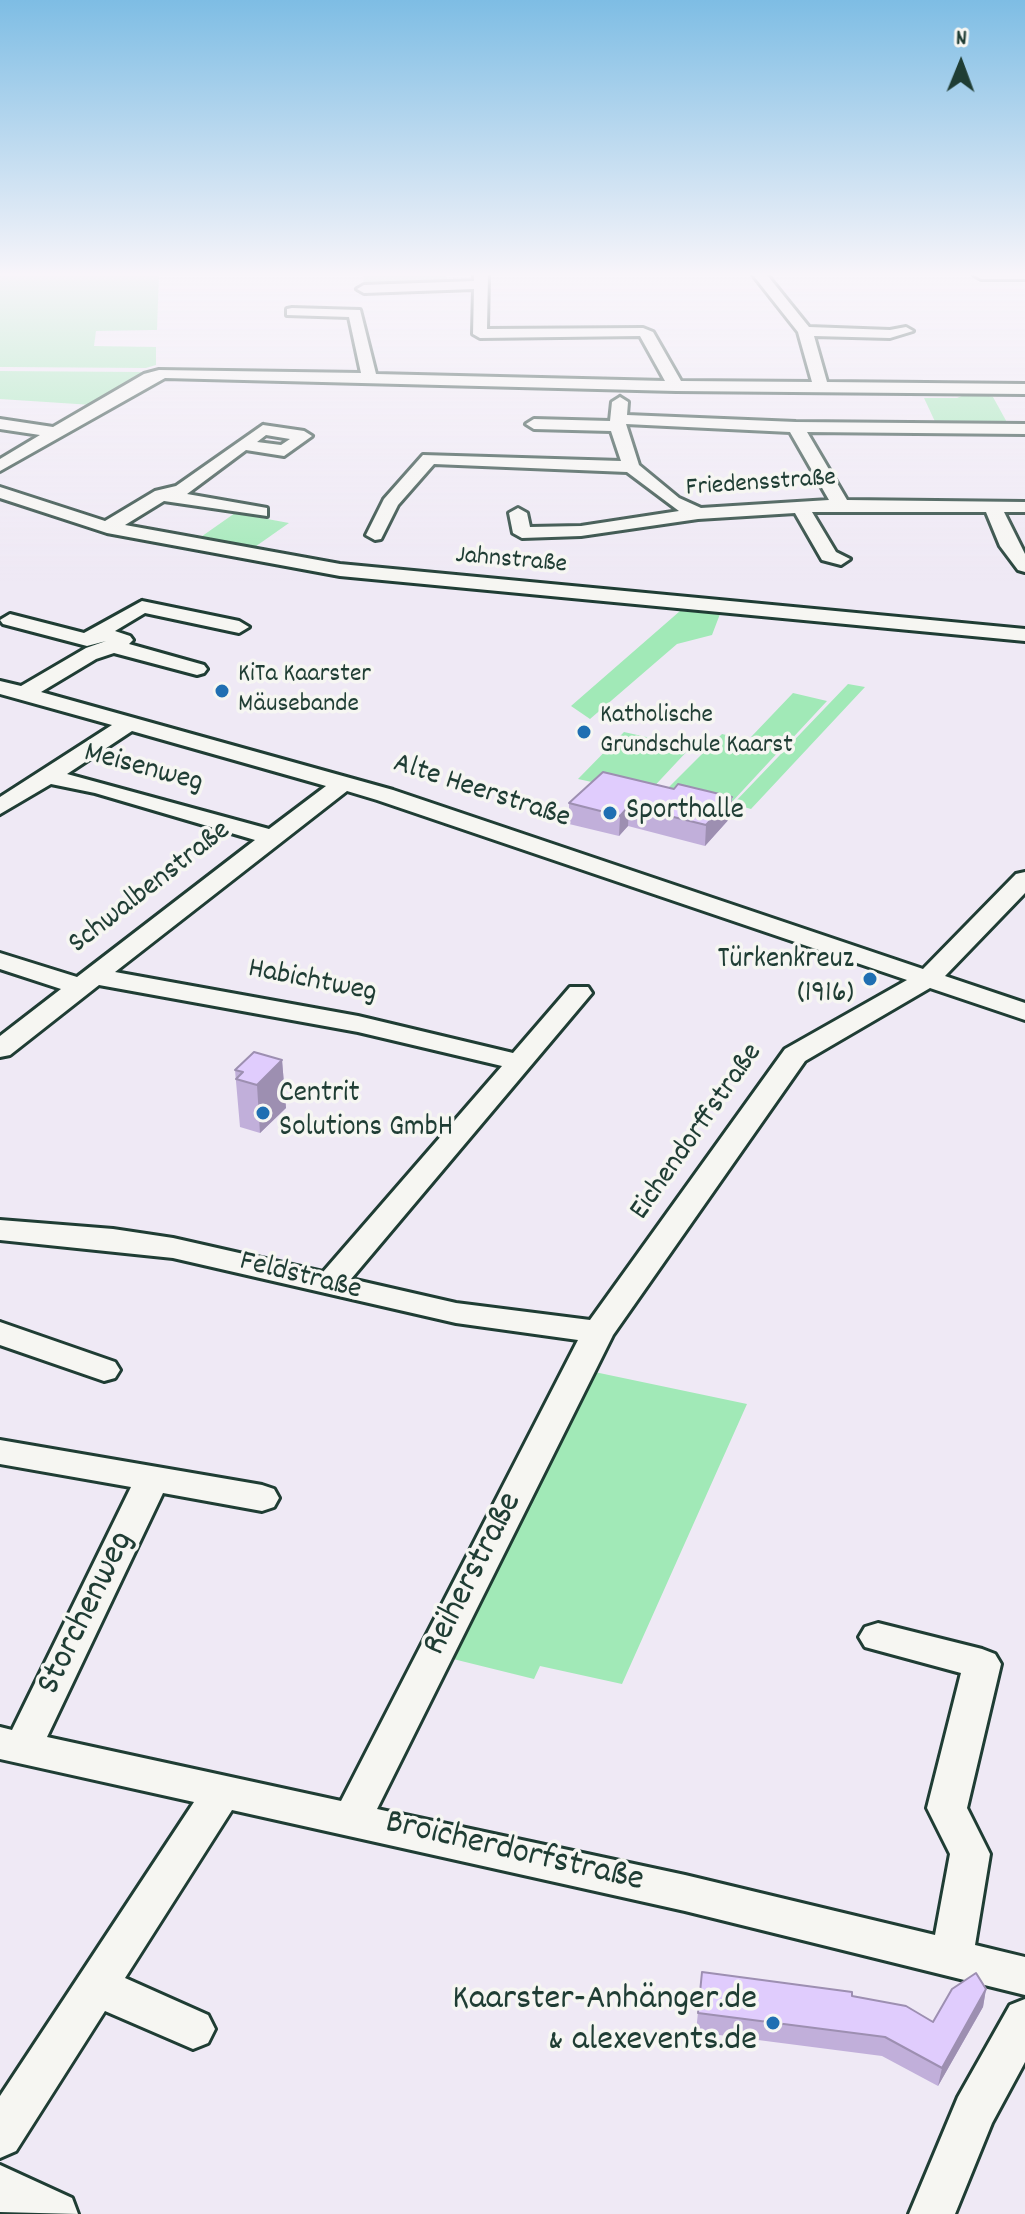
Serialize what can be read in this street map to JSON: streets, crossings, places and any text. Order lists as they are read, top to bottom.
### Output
{
  "streets": {
    "street": [
      "Friedensstraße",
      "Jahnstraße",
      "Meisenweg",
      "Alte Heerstraße",
      "Schwalbenstraße",
      "Habichtweg",
      "Eichendorffstraße",
      "Feldstraße",
      "Reiherstraße",
      "Storchenweg",
      "Broicherdorfstraße"
    ]
  },
  "crossings": [
    ["Meisenweg", "Schwalbenstraße"],
    ["Alte Heerstraße", "Schwalbenstraße"],
    ["Alte Heerstraße", "Eichendorffstraße"],
    ["Schwalbenstraße", "Habichtweg"],
    ["Eichendorffstraße", "Feldstraße"],
    ["Eichendorffstraße", "Reiherstraße"],
    ["Feldstraße", "Reiherstraße"],
    ["Reiherstraße", "Broicherdorfstraße"],
    ["Storchenweg", "Broicherdorfstraße"]
  ],
  "places": [
    "KiTa Kaarster Mäusebande",
    "Katholische Grundschule Kaarst",
    "Sporthalle",
    "Türkenkreuz (1916)",
    "Centrit Solutions GmbH",
    "Kaarster-Anhänger.de & alexevents.de"
  ],
  "north": "top"
}
